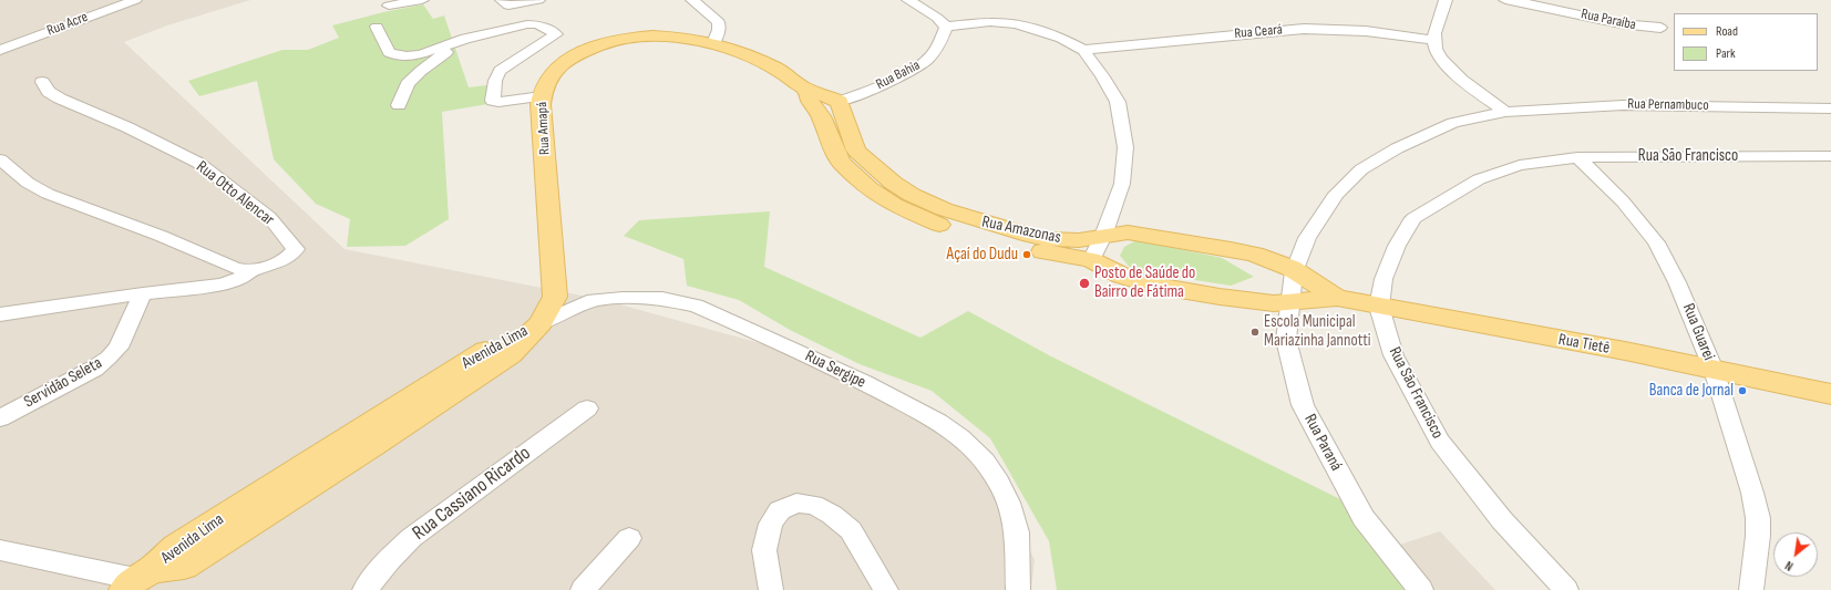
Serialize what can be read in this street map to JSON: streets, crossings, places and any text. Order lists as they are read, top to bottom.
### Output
{
  "streets": {
    "main road": [
      "Rua Amapá",
      "Rua Amazonas",
      "Rua Tietê",
      "Avenida Lima"
    ],
    "street": [
      "Rua Paraíba",
      "Rua Acre",
      "Rua Ceará",
      "Rua Bahia",
      "Rua Pernambuco",
      "Rua São Francisco",
      "Rua Otto Alencar",
      "Rua Guarei",
      "Rua Sergipe",
      "Servidão Seleta",
      "Rua Paraná",
      "Rua Cassiano Ricardo"
    ]
  },
  "crossings": [
    ["Rua Bahia", "Rua Amapá"],
    ["Rua Bahia", "Rua Amazonas"],
    ["Rua Pernambuco", "Rua Amazonas"],
    ["Rua Pernambuco", "Rua Tietê"],
    ["Rua Pernambuco", "Rua Paraná"],
    ["Rua Amapá", "Rua Amazonas"],
    ["Rua Amapá", "Avenida Lima"],
    ["Rua Amapá", "Rua Sergipe"],
    ["Rua São Francisco", "Rua Guarei"],
    ["Rua São Francisco", "Rua Tietê"],
    ["Rua Amazonas", "Rua Tietê"],
    ["Rua Amazonas", "Rua Paraná"],
    ["Rua Guarei", "Rua Tietê"],
    ["Rua Tietê", "Rua Paraná"],
    ["Avenida Lima", "Rua Sergipe"]
  ],
  "places": [
    "Açaí do Dudu",
    "Posto de Saúde do Bairro de Fátima",
    "Escola Municipal Mariazinha Jannotti",
    "Banca de Jornal"
  ],
  "legend": ["Road", "Park"],
  "north": "bottom left"
}
